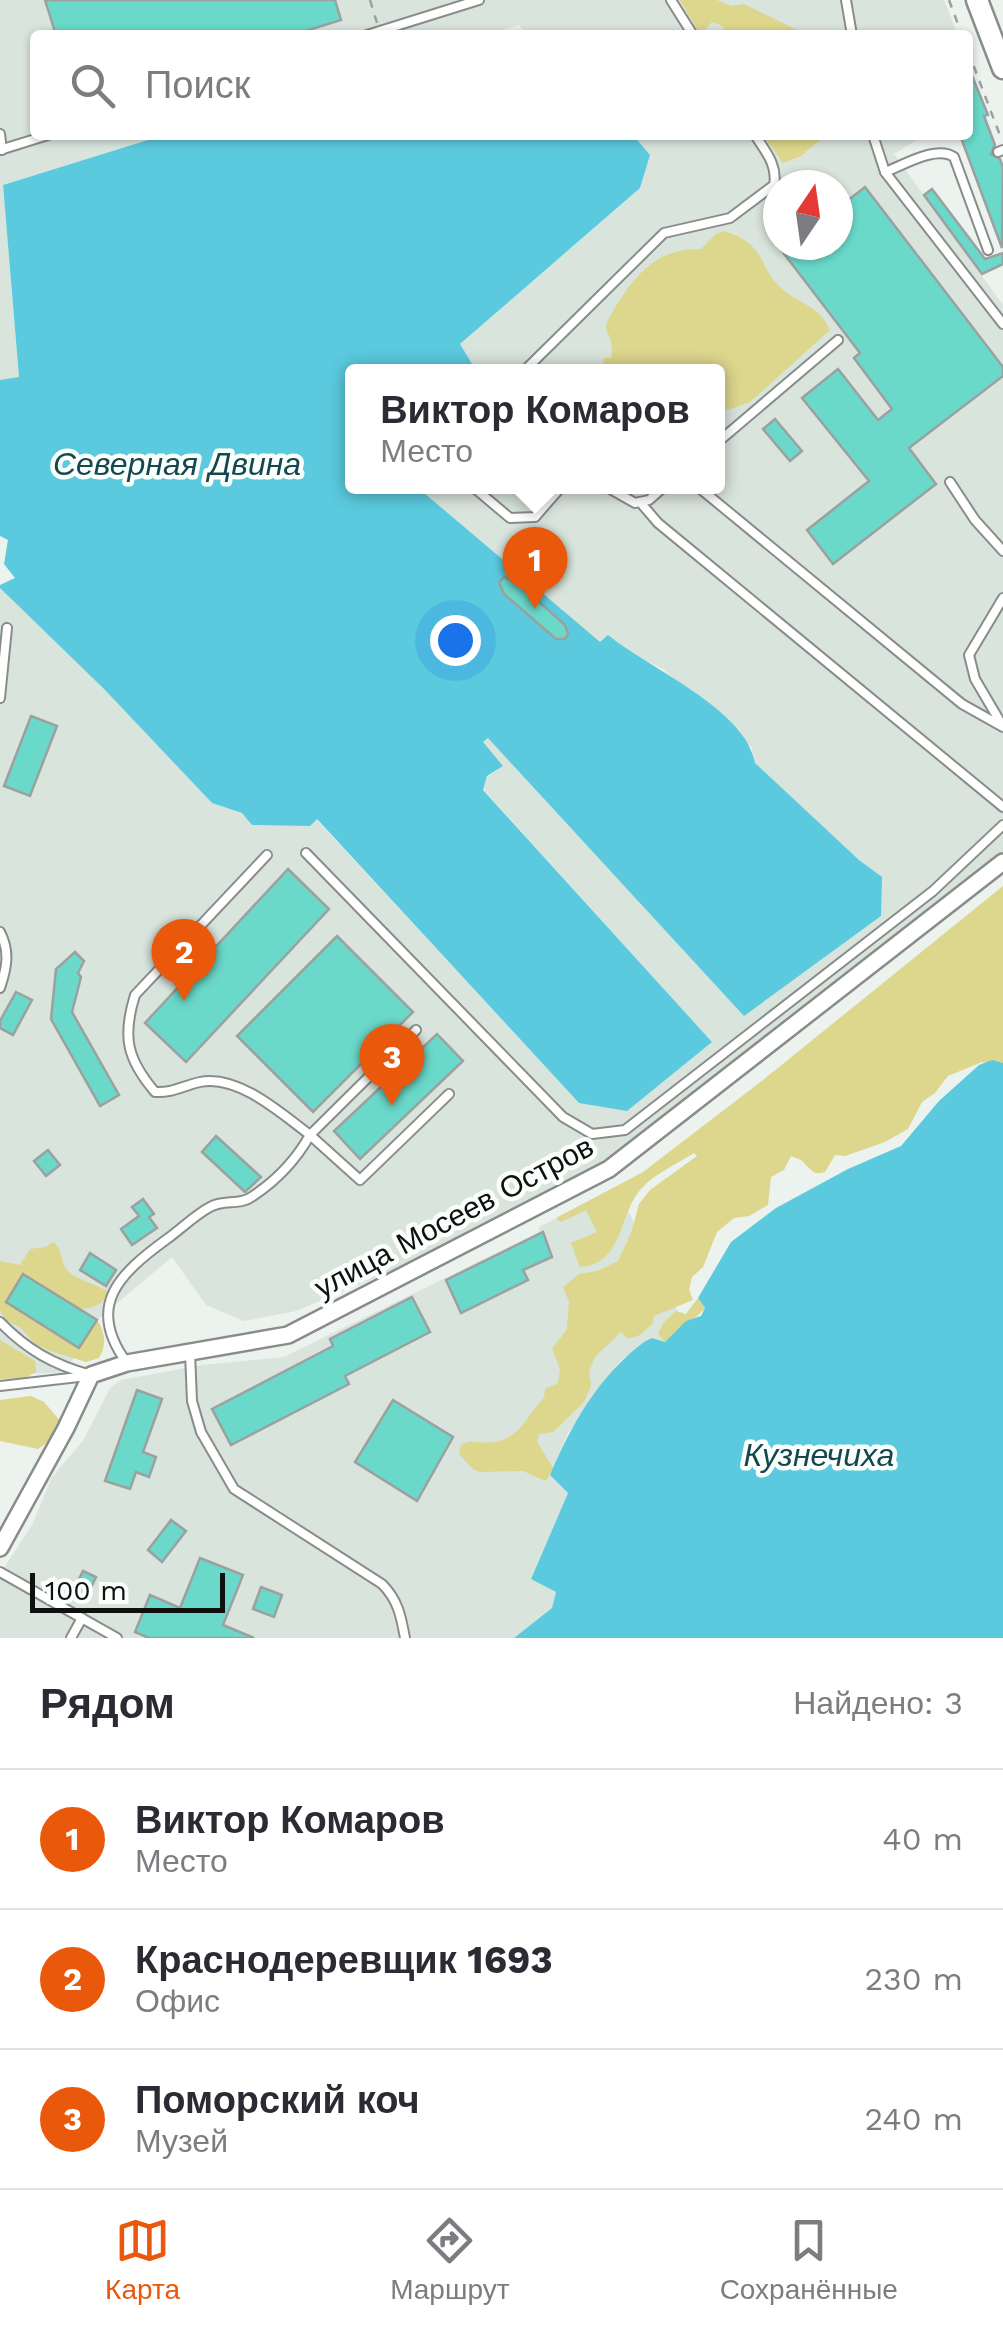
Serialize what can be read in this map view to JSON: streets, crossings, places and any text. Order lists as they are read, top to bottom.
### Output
{
  "streets": {
    "street": ["улица Мосеев Остров"]
  },
  "water": ["Северная Двина", "Кузнечиха"],
  "scale_bar": "100 m",
  "north": "top",
  "page": {
    "search": "Поиск",
    "popup": ["Виктор Комаров", "Место"],
    "pins": ["1", "2", "3"],
    "scale": "100 m",
    "heading": ["Рядом", "Найдено: 3"],
    "list": [
      {
        "mark": "1",
        "name": "Виктор Комаров",
        "note": "Место",
        "value": "40 m"
      },
      {
        "mark": "2",
        "name": "Краснодеревщик 1693",
        "note": "Офис",
        "value": "230 m"
      },
      {
        "mark": "3",
        "name": "Поморский коч",
        "note": "Музей",
        "value": "240 m"
      }
    ],
    "nav": ["Карта", "Маршрут", "Сохранённые"]
  }
}
